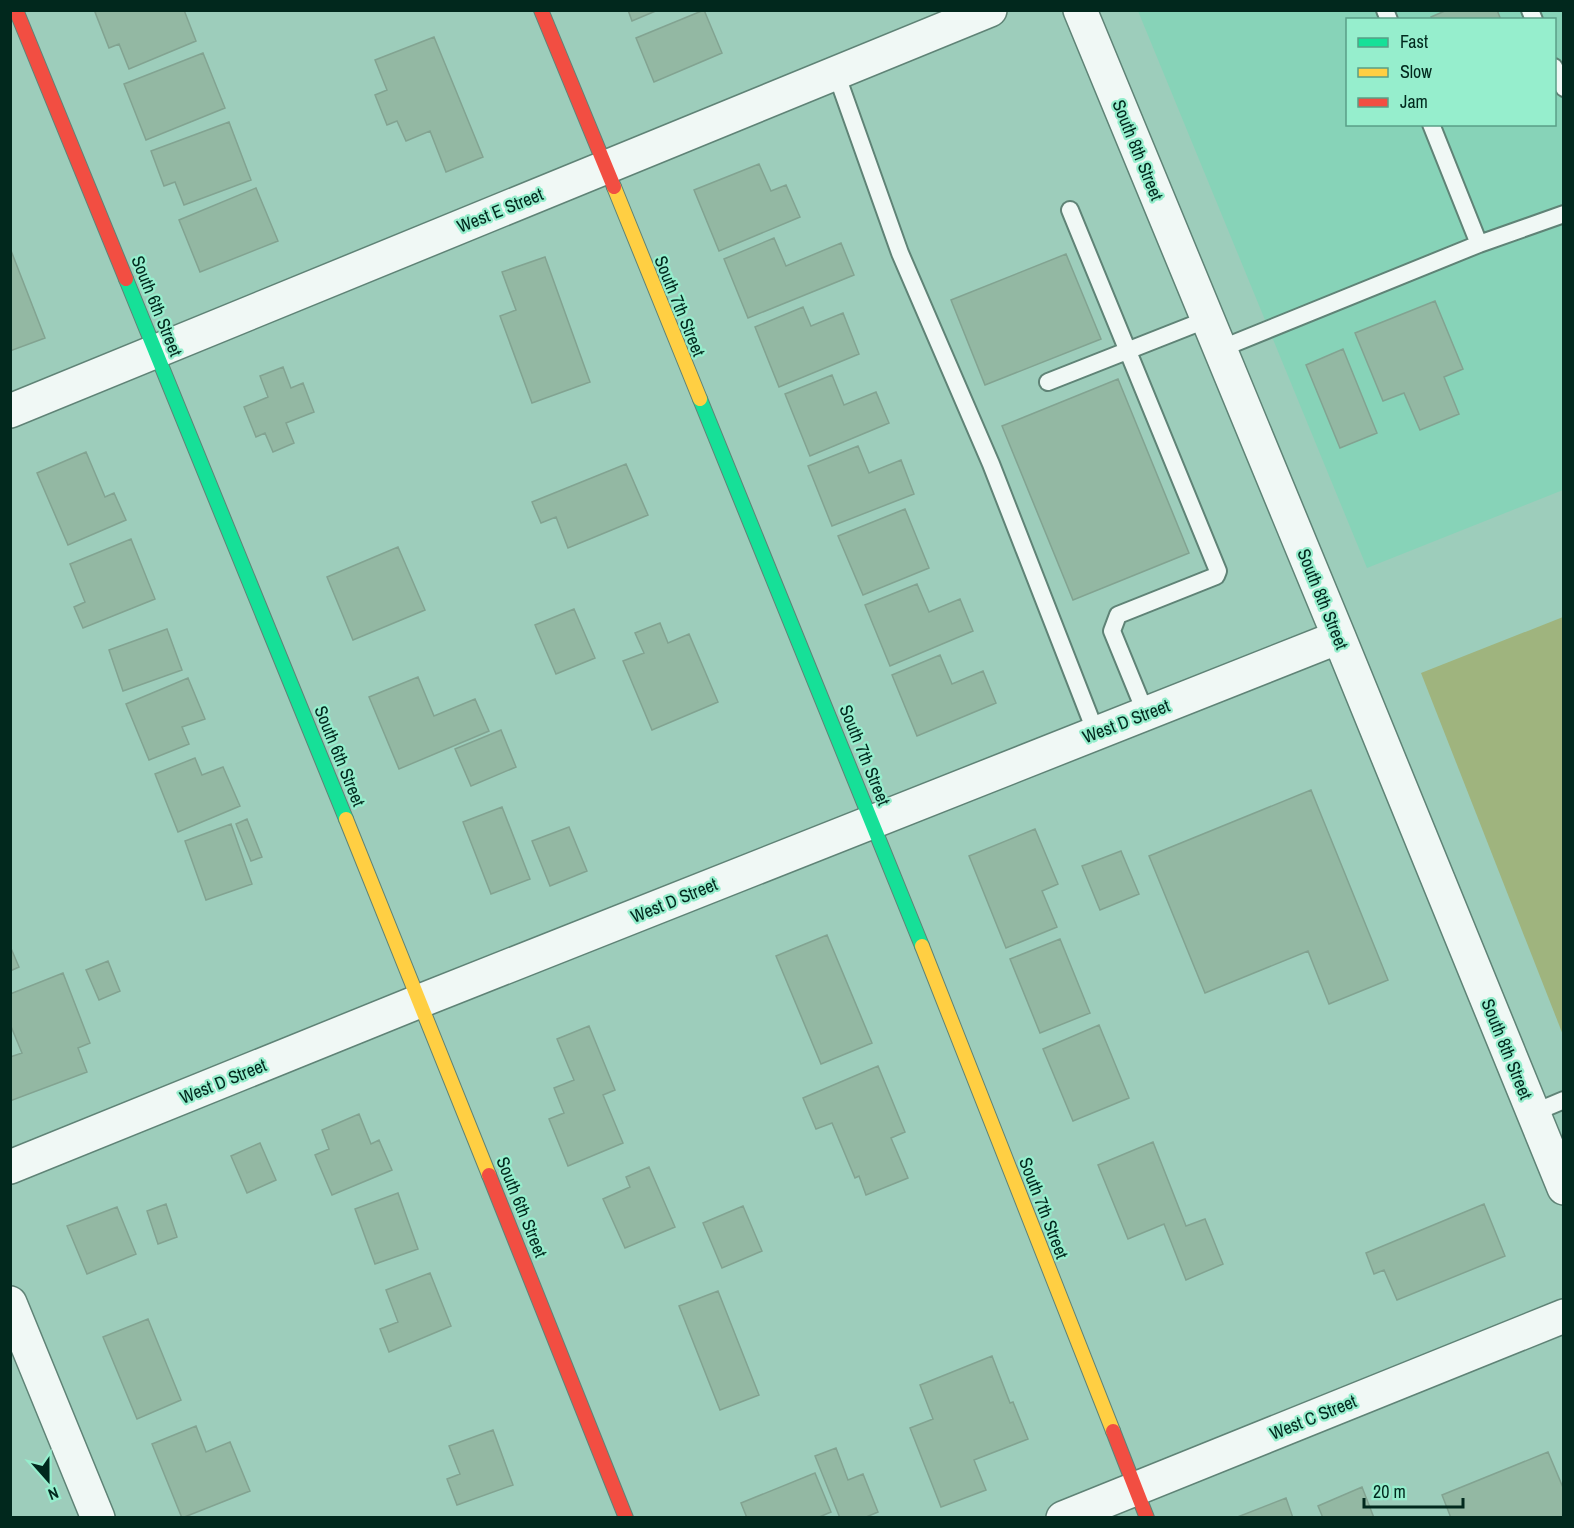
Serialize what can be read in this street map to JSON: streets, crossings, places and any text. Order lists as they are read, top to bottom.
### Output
{
  "streets": {
    "street": [
      "South 8th Street",
      "West E Street",
      "South 6th Street",
      "South 7th Street",
      "West D Street",
      "West C Street"
    ]
  },
  "crossings": [
    ["South 8th Street", "West D Street"],
    ["West E Street", "South 6th Street"],
    ["West E Street", "South 7th Street"],
    ["South 6th Street", "West D Street"],
    ["South 7th Street", "West D Street"],
    ["South 7th Street", "West C Street"]
  ],
  "legend": ["Fast", "Slow", "Jam"],
  "scale_bar": "20 m",
  "north": "bottom"
}
